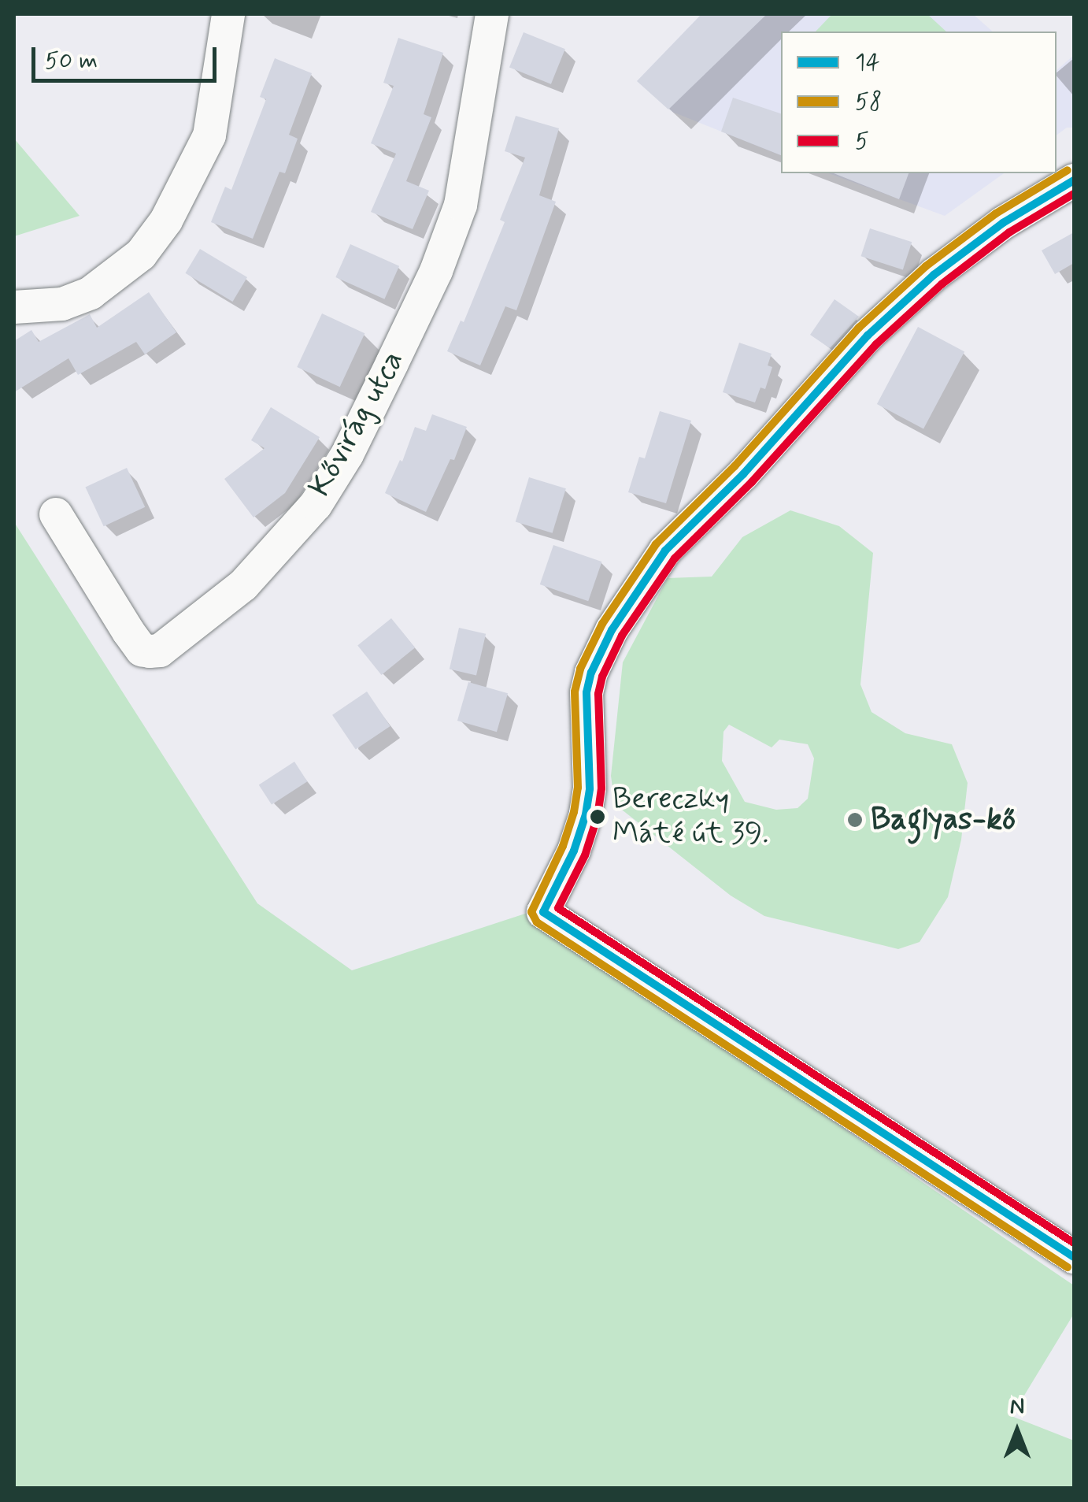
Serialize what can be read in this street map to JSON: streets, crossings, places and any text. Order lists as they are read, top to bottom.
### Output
{
  "streets": {
    "street": ["Kővirág utca"]
  },
  "places": ["Bereczky Máté út 39.", "Baglyas-kő"],
  "lines": ["transit line 58", "transit line 14", "transit line 5"],
  "legend": ["14", "58", "5"],
  "scale_bar": "50 m",
  "north": "top"
}
